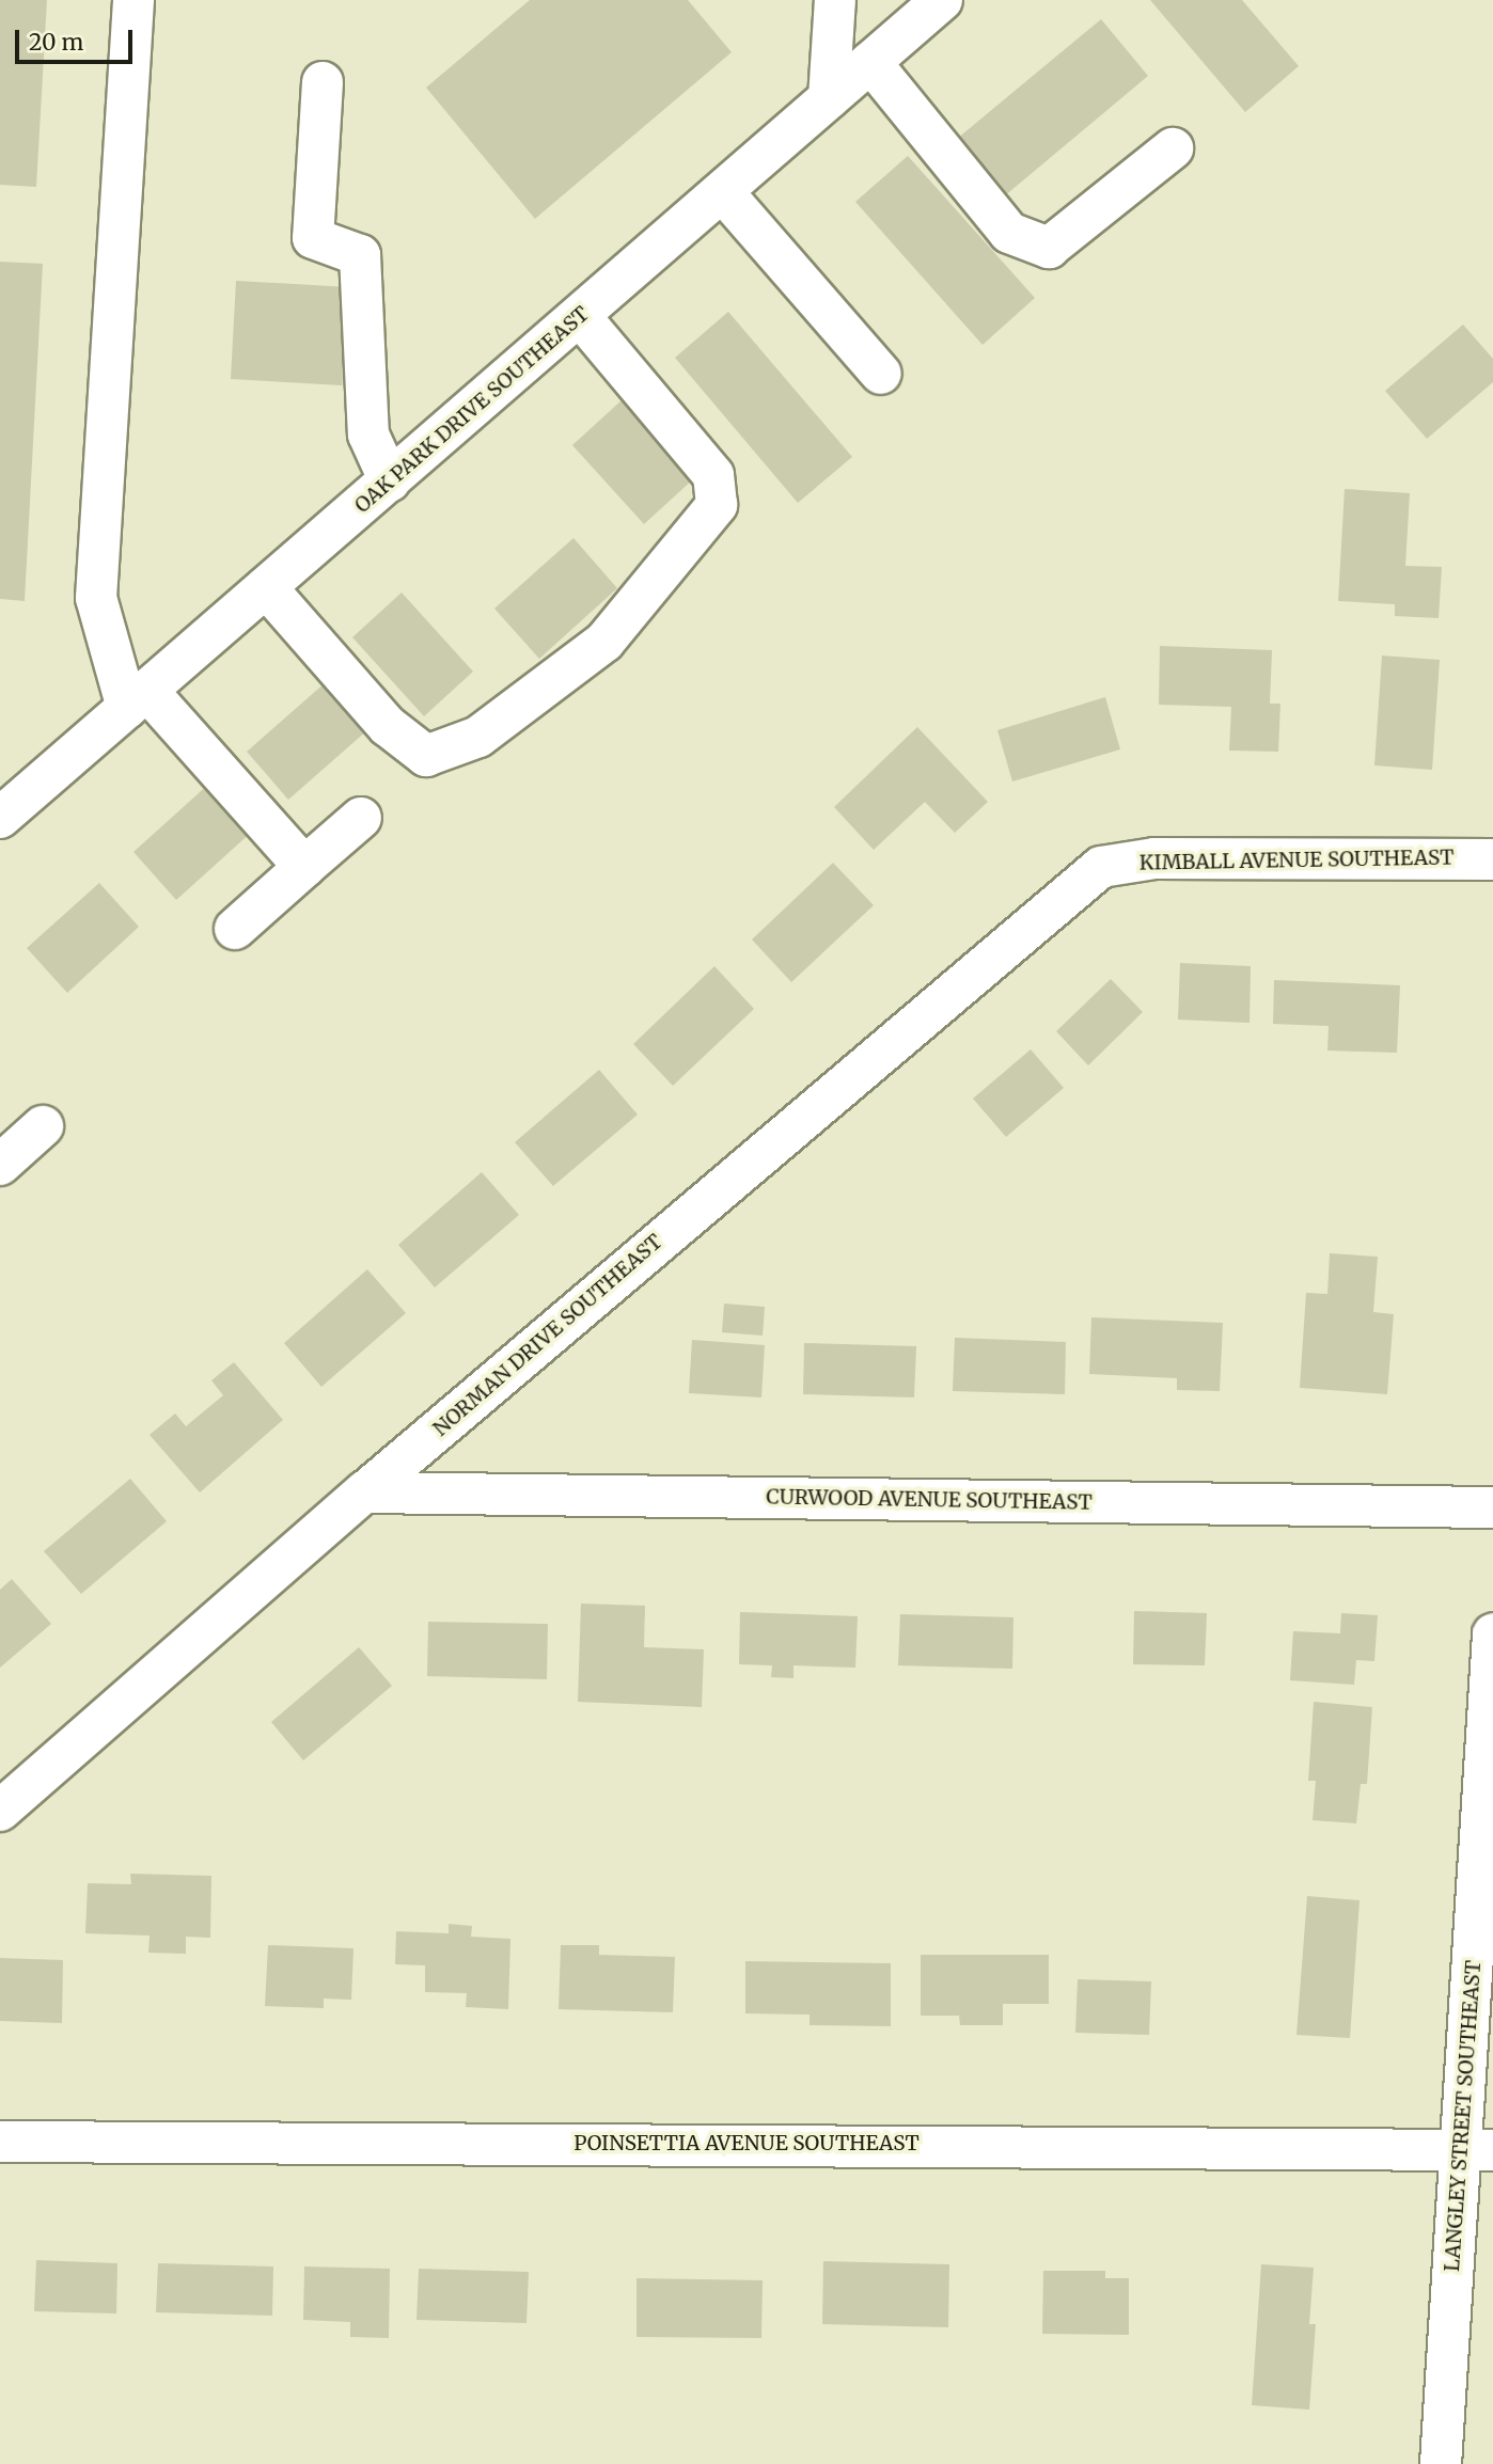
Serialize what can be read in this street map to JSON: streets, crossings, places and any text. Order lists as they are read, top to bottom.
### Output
{
  "streets": {
    "street": [
      "OAK PARK DRIVE SOUTHEAST",
      "KIMBALL AVENUE SOUTHEAST",
      "NORMAN DRIVE SOUTHEAST",
      "CURWOOD AVENUE SOUTHEAST",
      "LANGLEY STREET SOUTHEAST",
      "POINSETTIA AVENUE SOUTHEAST"
    ]
  },
  "crossings": [
    ["KIMBALL AVENUE SOUTHEAST", "NORMAN DRIVE SOUTHEAST"],
    ["NORMAN DRIVE SOUTHEAST", "CURWOOD AVENUE SOUTHEAST"],
    ["LANGLEY STREET SOUTHEAST", "POINSETTIA AVENUE SOUTHEAST"]
  ],
  "scale_bar": "20 m"
}
